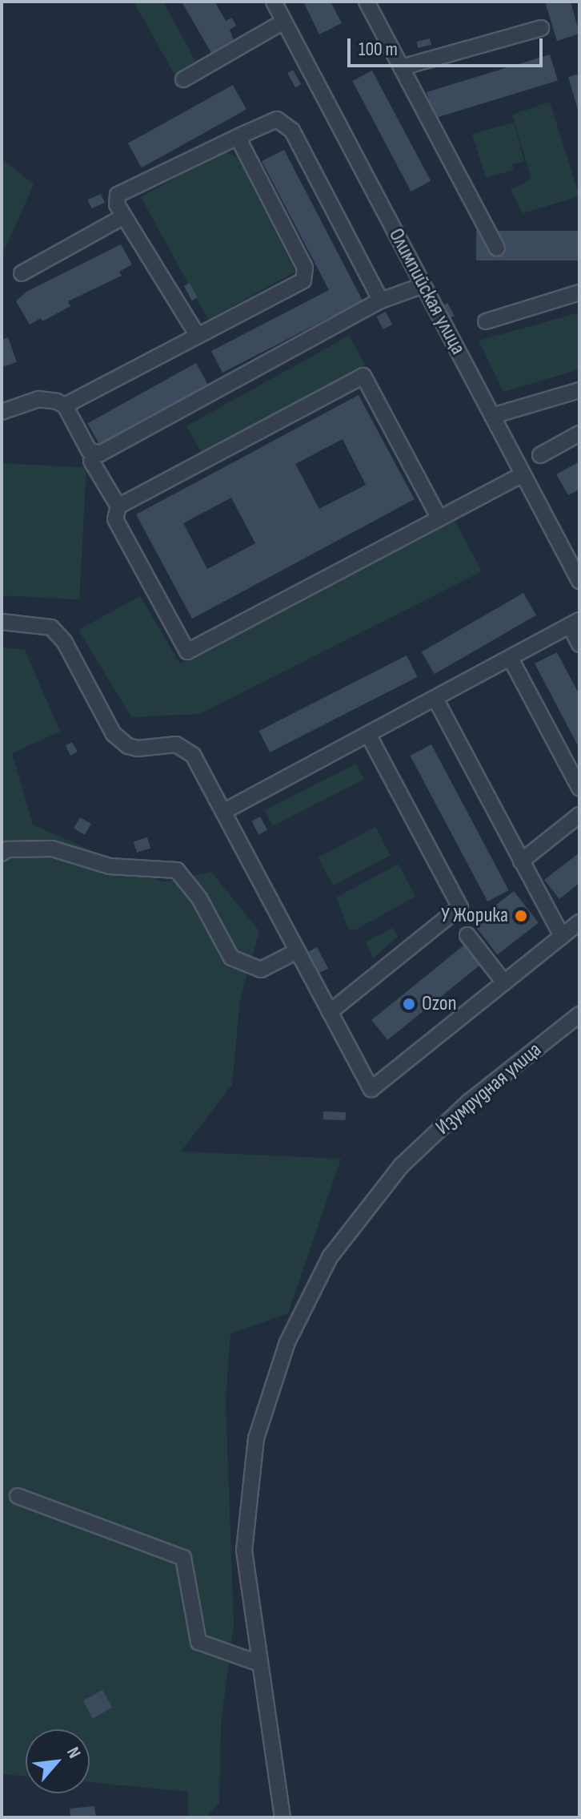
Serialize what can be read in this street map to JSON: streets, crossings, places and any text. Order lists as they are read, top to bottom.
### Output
{
  "streets": {
    "street": ["Олимпийская улица", "Изумрудная улица"]
  },
  "places": ["У Жорика", "Ozon"],
  "scale_bar": "100 m",
  "north": "top right"
}
